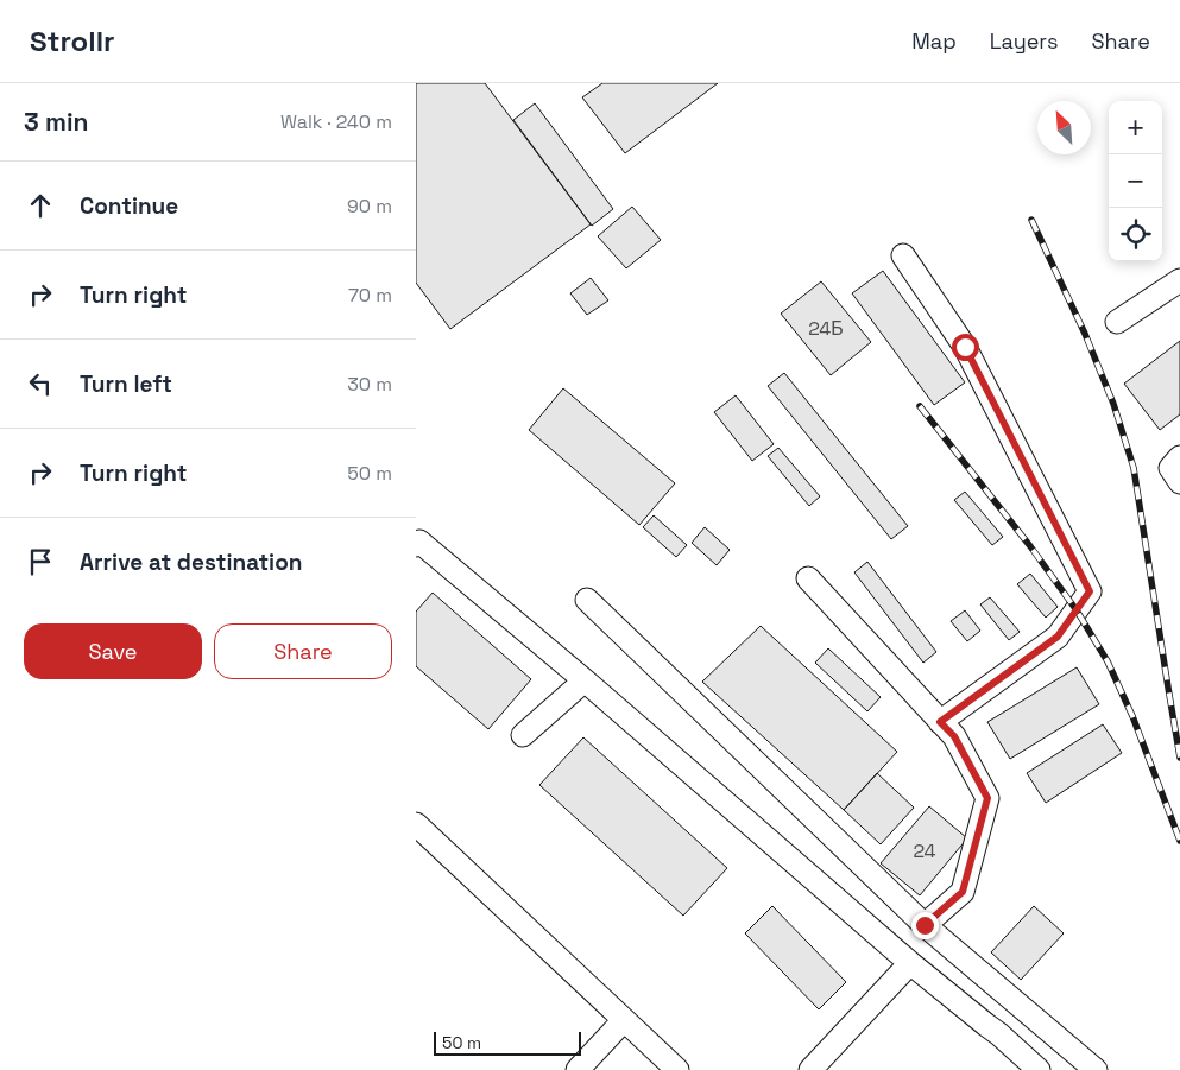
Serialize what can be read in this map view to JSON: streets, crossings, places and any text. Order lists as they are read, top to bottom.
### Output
{
  "house_numbers": ["24Б", "24"],
  "scale_bar": "50 m",
  "north": "top left",
  "page": {
    "header": "Strollr",
    "nav": ["Map", "Layers", "Share"],
    "heading": ["3 min", "Walk · 240 m"],
    "map_buttons": ["+", "−"],
    "list": [
      ["Continue", "90 m"],
      ["Turn right", "70 m"],
      ["Turn left", "30 m"],
      ["Turn right", "50 m"],
      "Arrive at destination"
    ],
    "buttons": ["Save", "Share"],
    "scale": "50 m"
  }
}
